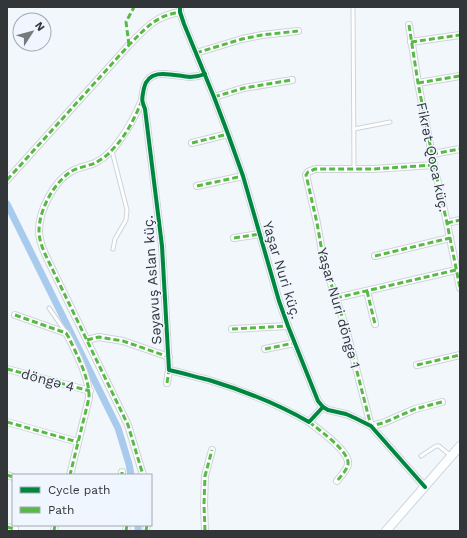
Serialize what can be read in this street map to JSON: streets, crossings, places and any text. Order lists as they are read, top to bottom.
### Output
{
  "streets": {
    "street": [
      "Fikrət Qoca küç.",
      "Yaşar Nuri küç.",
      "Səyavuş Aslan küç.",
      "Yaşar Nuri döngə 1",
      "döngə 4"
    ]
  },
  "crossings": [
    ["Fikrət Qoca küç.", "Yaşar Nuri döngə 1"],
    ["Yaşar Nuri küç.", "Səyavuş Aslan küç."]
  ],
  "legend": ["Cycle path", "Path"],
  "north": "top right"
}
